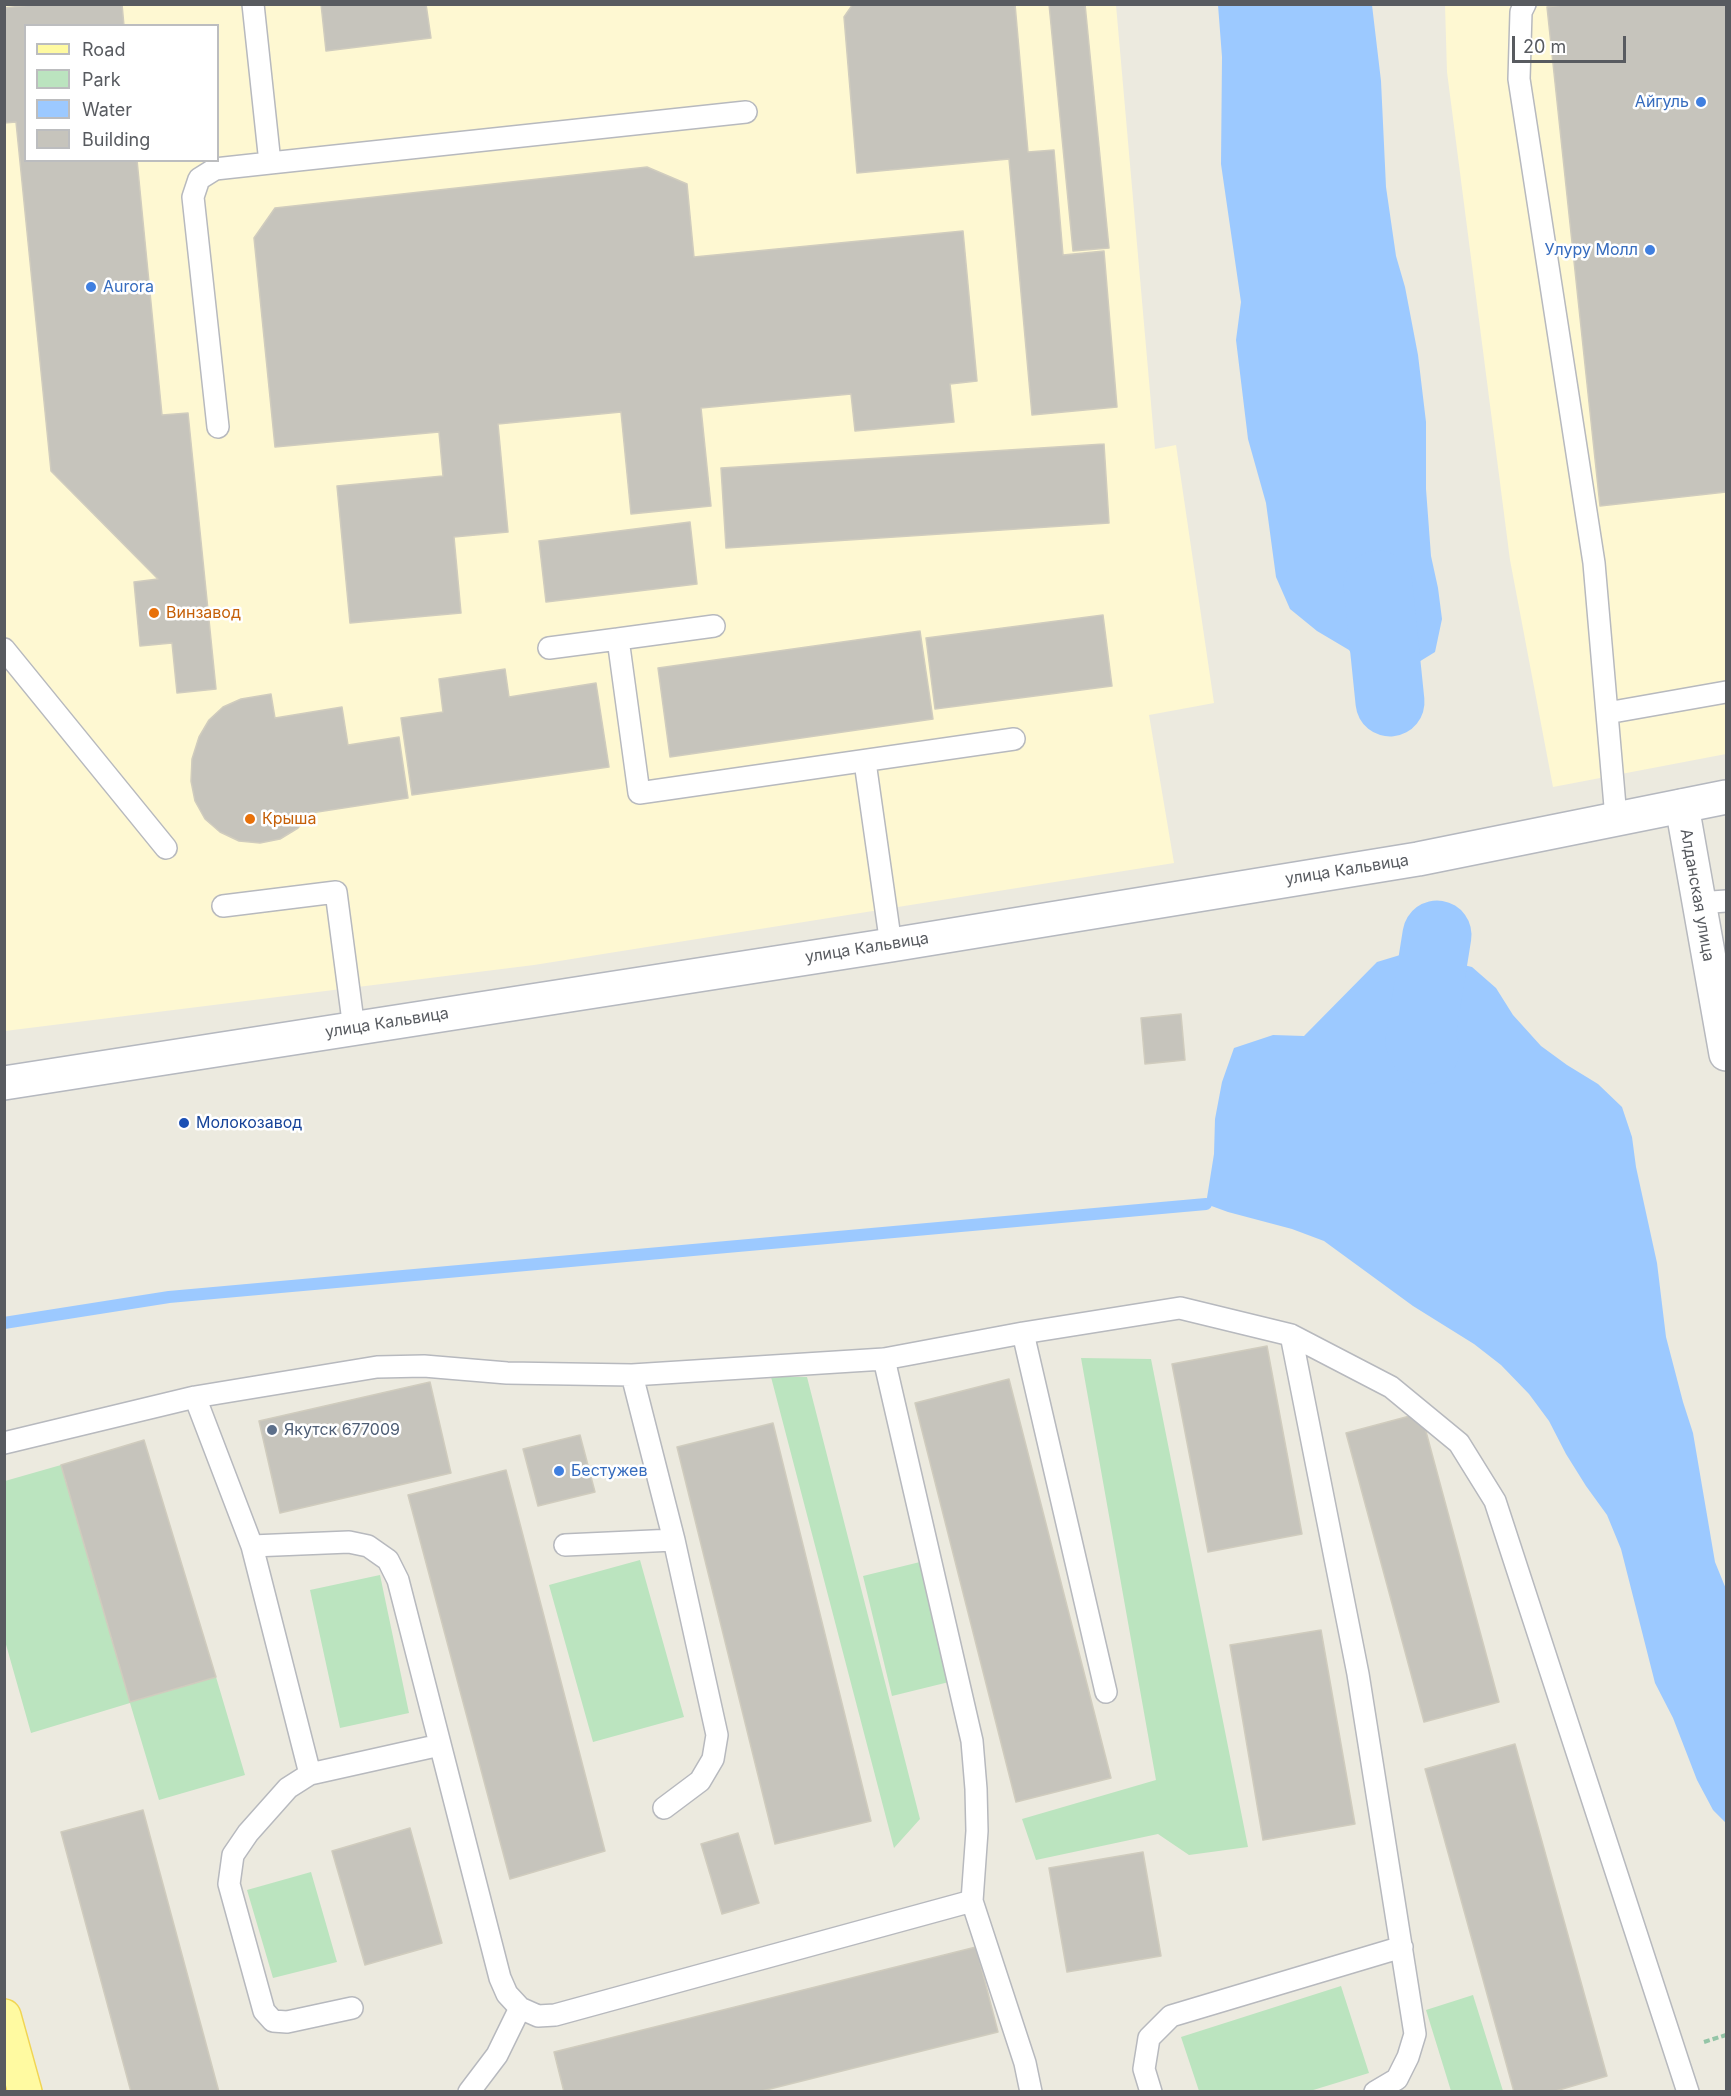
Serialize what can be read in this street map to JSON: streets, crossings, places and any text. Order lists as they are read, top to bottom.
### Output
{
  "streets": {
    "street": ["улица Кальвица", "Алданская улица"]
  },
  "crossings": [
    ["улица Кальвица", "Алданская улица"]
  ],
  "places": [
    "Айгуль",
    "Улуру Молл",
    "Aurora",
    "Винзавод",
    "Крыша",
    "Молокозавод",
    "Якутск 677009",
    "Бестужев"
  ],
  "legend": [
    "Road",
    "Park",
    "Water",
    "Building"
  ],
  "scale_bar": "20 m"
}
